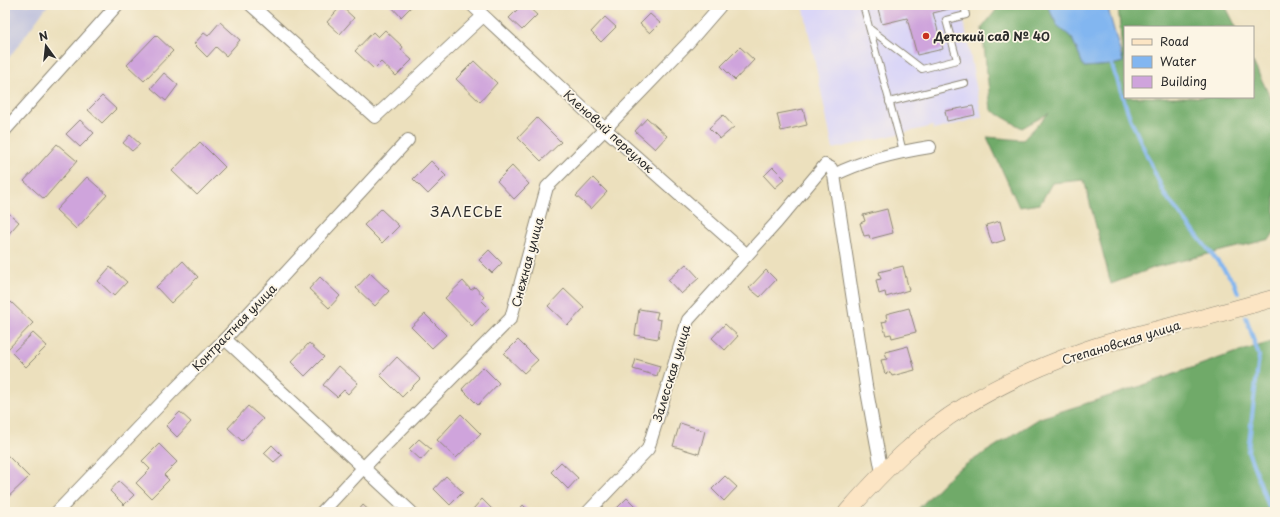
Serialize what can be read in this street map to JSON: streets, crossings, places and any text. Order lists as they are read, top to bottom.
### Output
{
  "streets": {
    "street": [
      "Кленовый переулок",
      "Снежная улица",
      "Контрастная улица",
      "Степановская улица",
      "Залесская улица"
    ]
  },
  "crossings": [
    ["Кленовый переулок", "Снежная улица"],
    ["Кленовый переулок", "Залесская улица"]
  ],
  "districts": ["ЗАЛЕСЬЕ"],
  "places": ["Детский сад № 40"],
  "legend": ["Road", "Water", "Building"],
  "north": "top"
}
